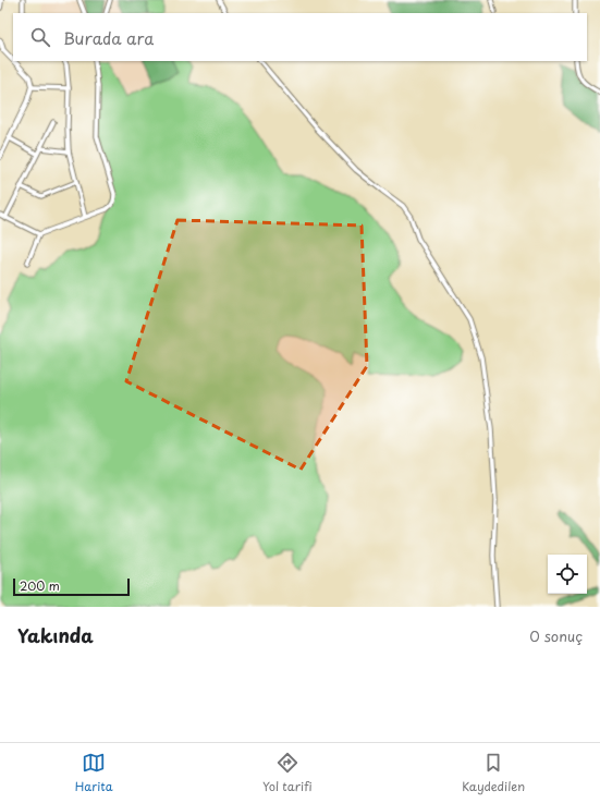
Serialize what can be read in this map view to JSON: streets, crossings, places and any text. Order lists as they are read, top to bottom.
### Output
{
  "scale_bar": "200 m",
  "page": {
    "search": "Burada ara",
    "scale": "200 m",
    "heading": ["Yakında", "0 sonuç"],
    "nav": ["Harita", "Yol tarifi", "Kaydedilen"]
  }
}
